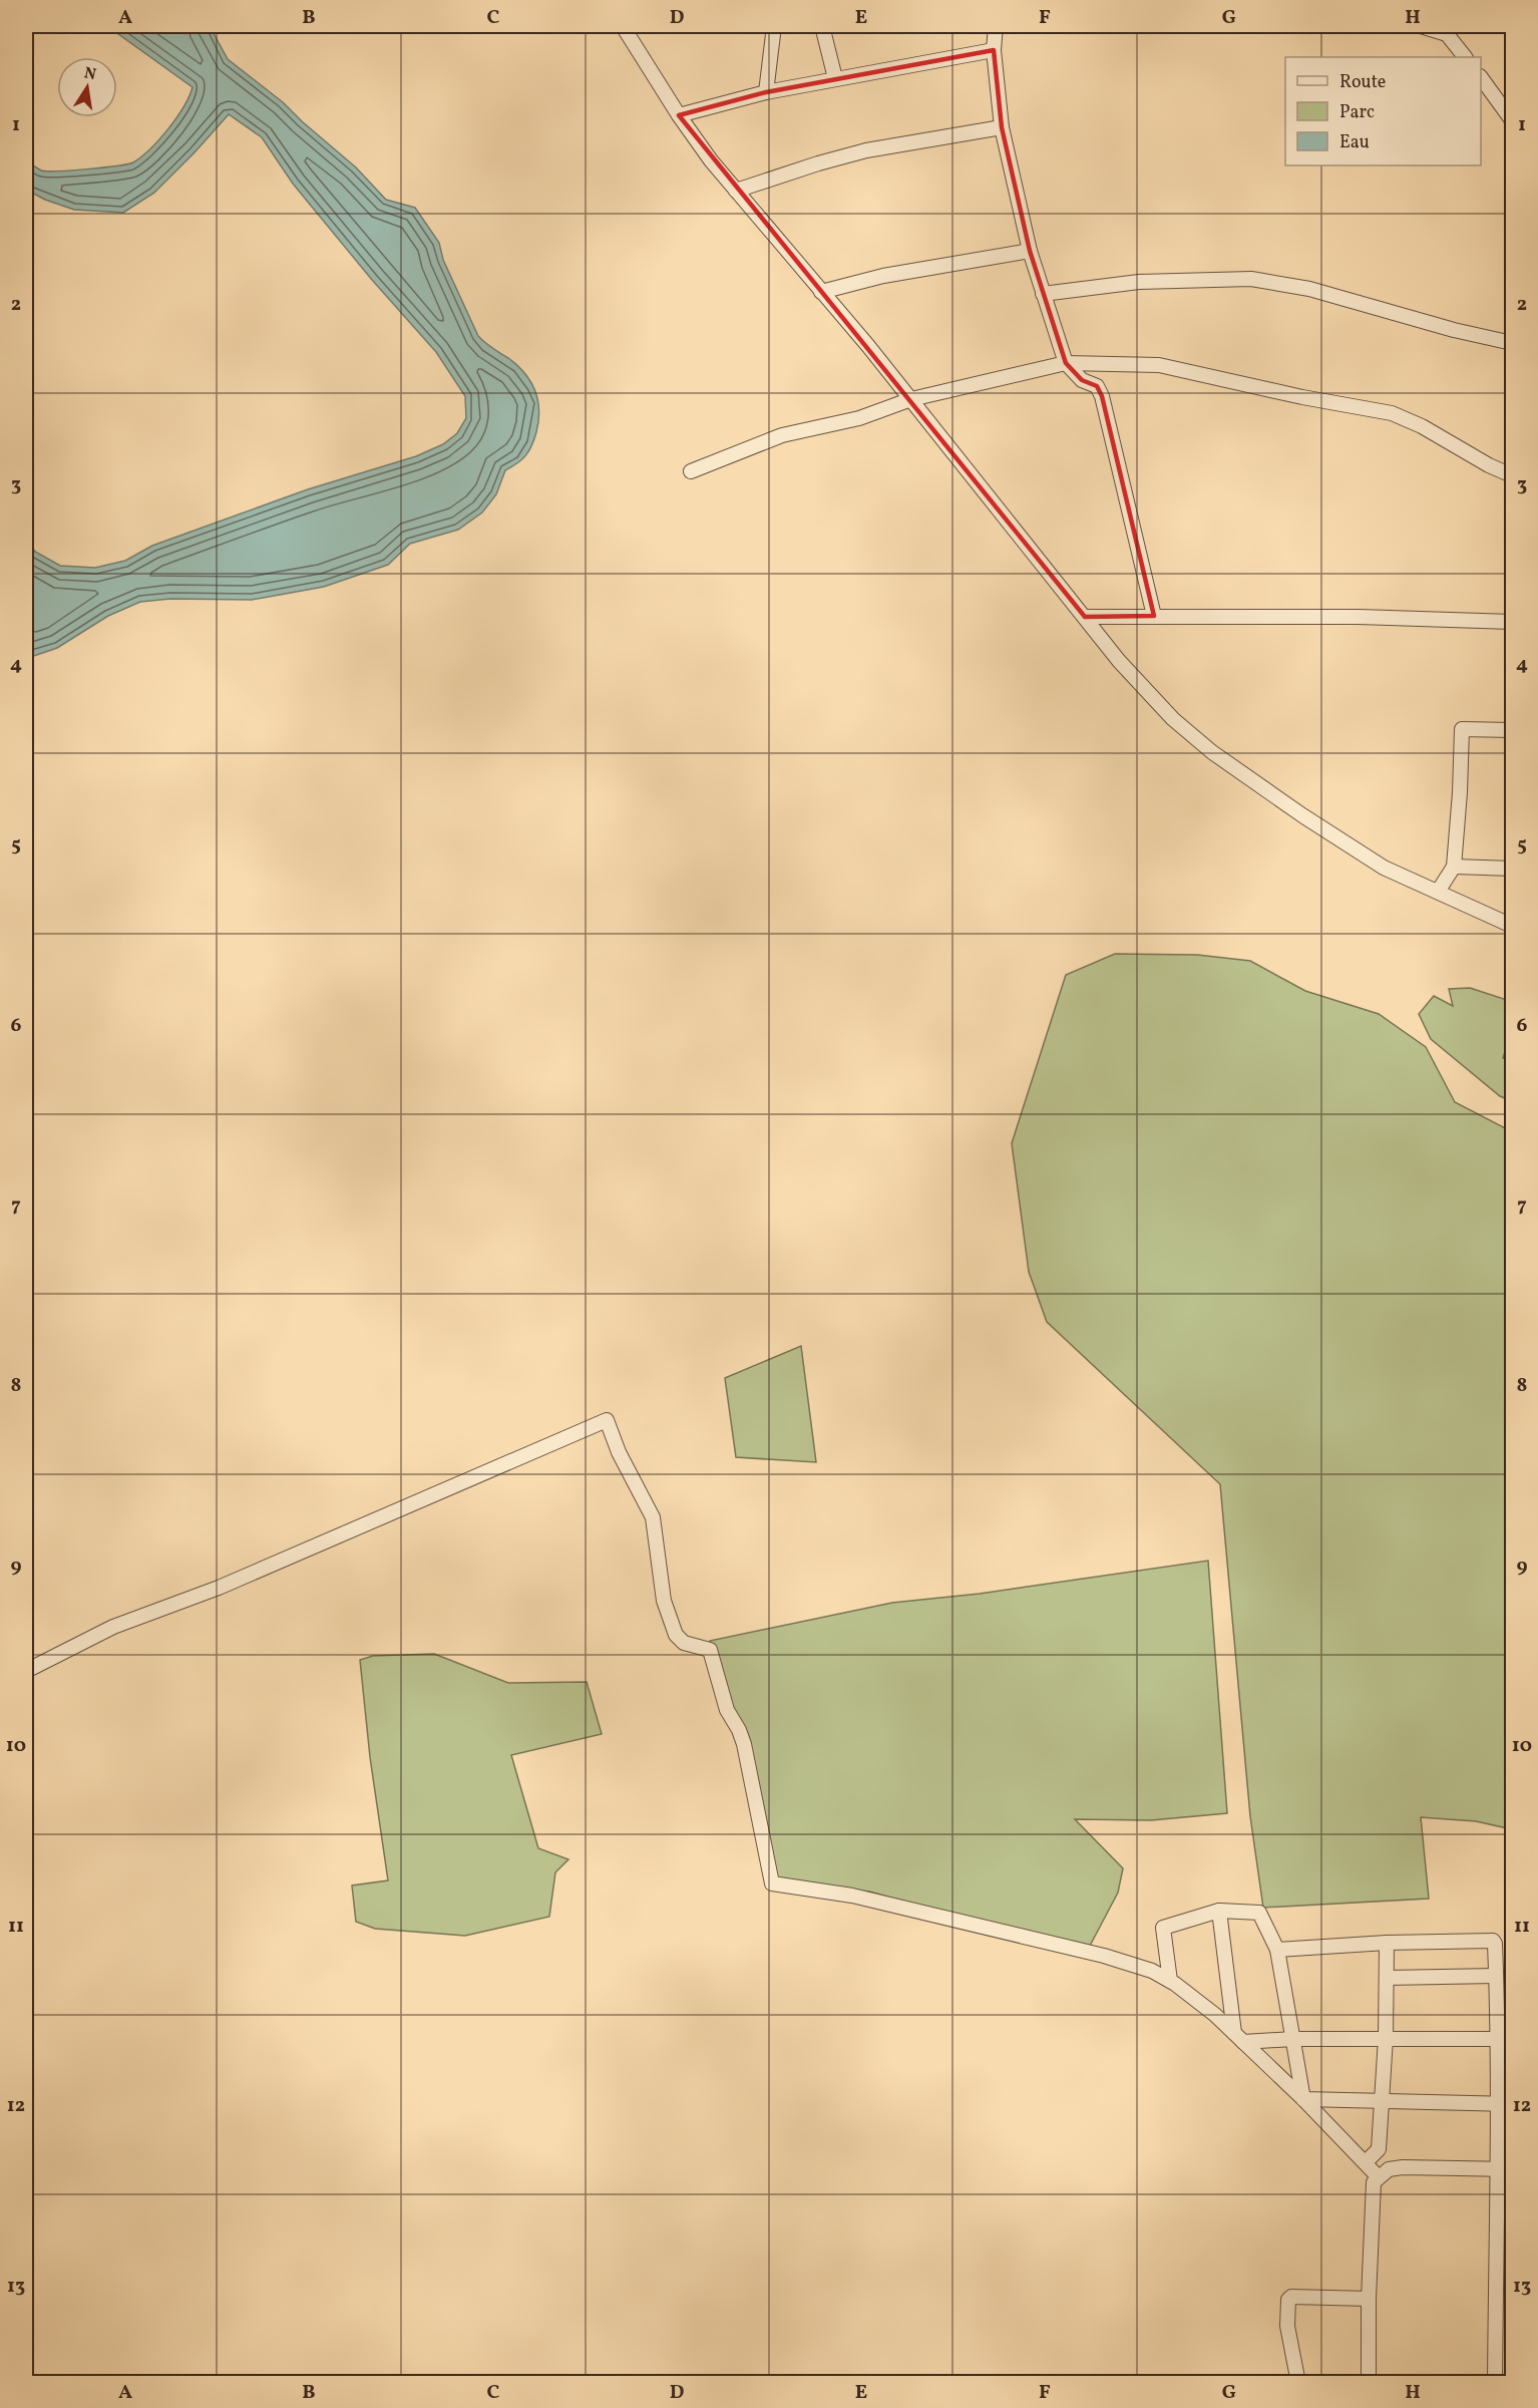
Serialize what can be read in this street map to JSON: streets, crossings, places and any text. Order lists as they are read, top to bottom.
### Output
{
  "legend": ["Route", "Parc", "Eau"],
  "north": "top",
  "grid": {
    "columns": [
      "A",
      "B",
      "C",
      "D",
      "E",
      "F",
      "G",
      "H"
    ],
    "rows": [
      "1",
      "2",
      "3",
      "4",
      "5",
      "6",
      "7",
      "8",
      "9",
      "10",
      "11",
      "12",
      "13"
    ]
  }
}
